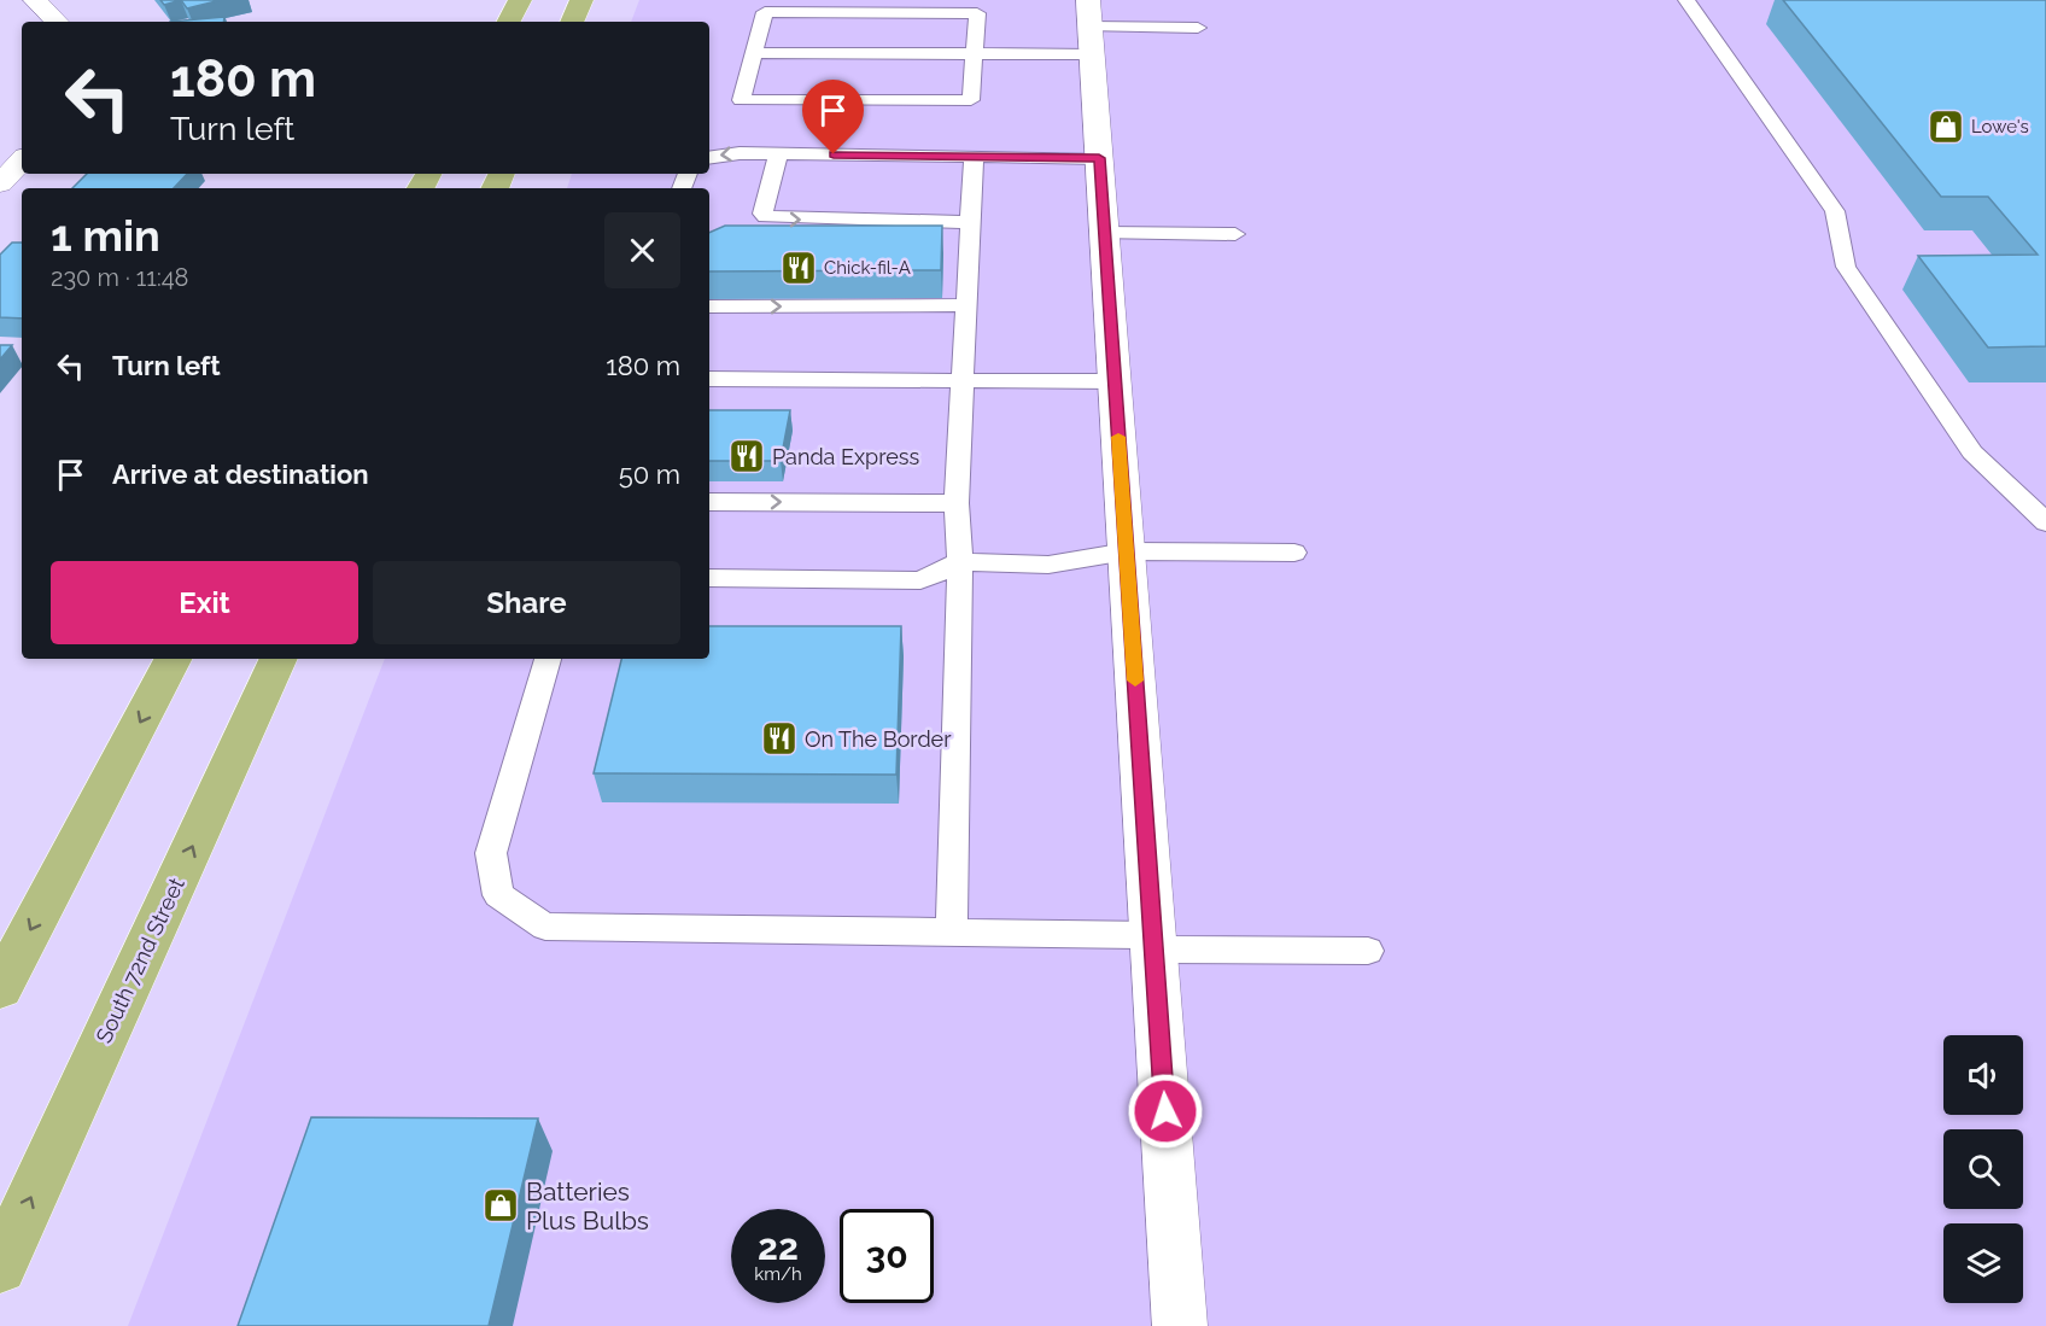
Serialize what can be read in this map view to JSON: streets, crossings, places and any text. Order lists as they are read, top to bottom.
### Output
{
  "streets": {
    "main road": ["South 72nd Street"]
  },
  "places": {
    "shop": ["Lowe's", "Batteries Plus Bulbs"],
    "restaurant": ["Chick-fil-A", "Panda Express", "On The Border"]
  },
  "page": {
    "turn": ["180 m", "Turn left"],
    "heading": ["1 min", "230 m · 11:48"],
    "list": [
      {
        "name": "Turn left",
        "value": "180 m"
      },
      {
        "name": "Arrive at destination",
        "value": "50 m"
      }
    ],
    "buttons": ["Exit", "Share"],
    "speed": "22 km/h",
    "limit": "30"
  }
}
